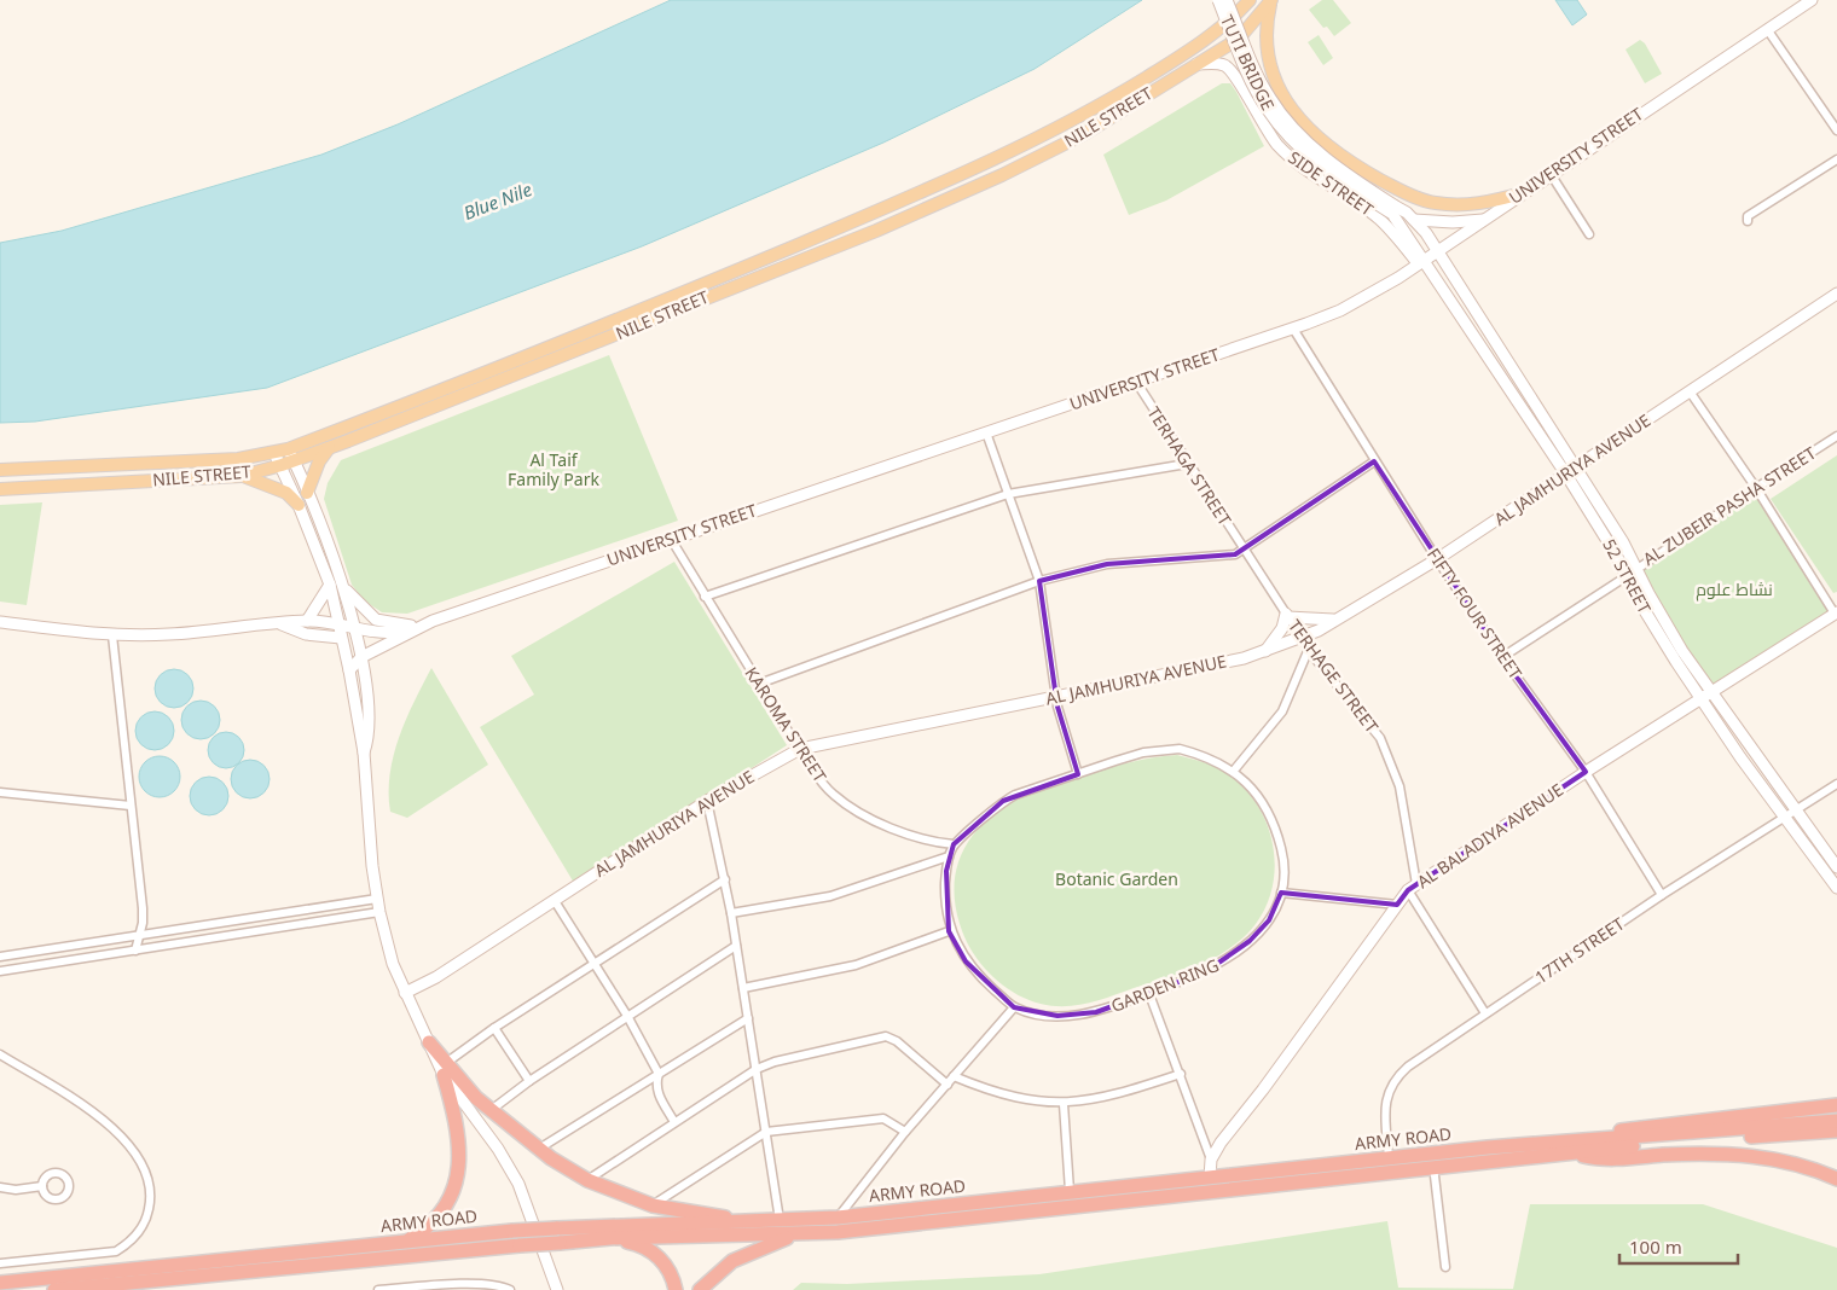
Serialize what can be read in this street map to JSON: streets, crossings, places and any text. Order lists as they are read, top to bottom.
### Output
{
  "streets": {
    "highway": ["ARMY ROAD"],
    "main road": [
      "TUTI BRIDGE",
      "NILE STREET",
      "UNIVERSITY STREET",
      "SIDE STREET",
      "AL JAMHURIYA AVENUE",
      "52 STREET",
      "AL BALADIYA AVENUE"
    ],
    "street": [
      "TERHAGA STREET",
      "AL ZUBEIR PASHA STREET",
      "FIFTY FOUR STREET",
      "TERHAGE STREET",
      "KAROMA STREET",
      "17TH STREET",
      "GARDEN RING"
    ]
  },
  "crossings": [
    ["NILE STREET", "SIDE STREET"],
    ["UNIVERSITY STREET", "SIDE STREET"],
    ["UNIVERSITY STREET", "TERHAGA STREET"],
    ["UNIVERSITY STREET", "52 STREET"],
    ["UNIVERSITY STREET", "FIFTY FOUR STREET"],
    ["UNIVERSITY STREET", "KAROMA STREET"],
    ["SIDE STREET", "52 STREET"],
    ["TERHAGA STREET", "TERHAGE STREET"],
    ["AL JAMHURIYA AVENUE", "52 STREET"],
    ["AL JAMHURIYA AVENUE", "FIFTY FOUR STREET"],
    ["AL JAMHURIYA AVENUE", "TERHAGE STREET"],
    ["AL JAMHURIYA AVENUE", "KAROMA STREET"],
    ["AL ZUBEIR PASHA STREET", "52 STREET"],
    ["AL ZUBEIR PASHA STREET", "FIFTY FOUR STREET"],
    ["52 STREET", "AL BALADIYA AVENUE"],
    ["52 STREET", "17TH STREET"],
    ["FIFTY FOUR STREET", "AL BALADIYA AVENUE"],
    ["FIFTY FOUR STREET", "17TH STREET"],
    ["TERHAGE STREET", "AL BALADIYA AVENUE"],
    ["KAROMA STREET", "GARDEN RING"],
    ["17TH STREET", "ARMY ROAD"]
  ],
  "water": ["Blue Nile"],
  "parks": ["Al Taif Family Park", "نشاط علوم", "Botanic Garden"],
  "scale_bar": "100 m"
}
